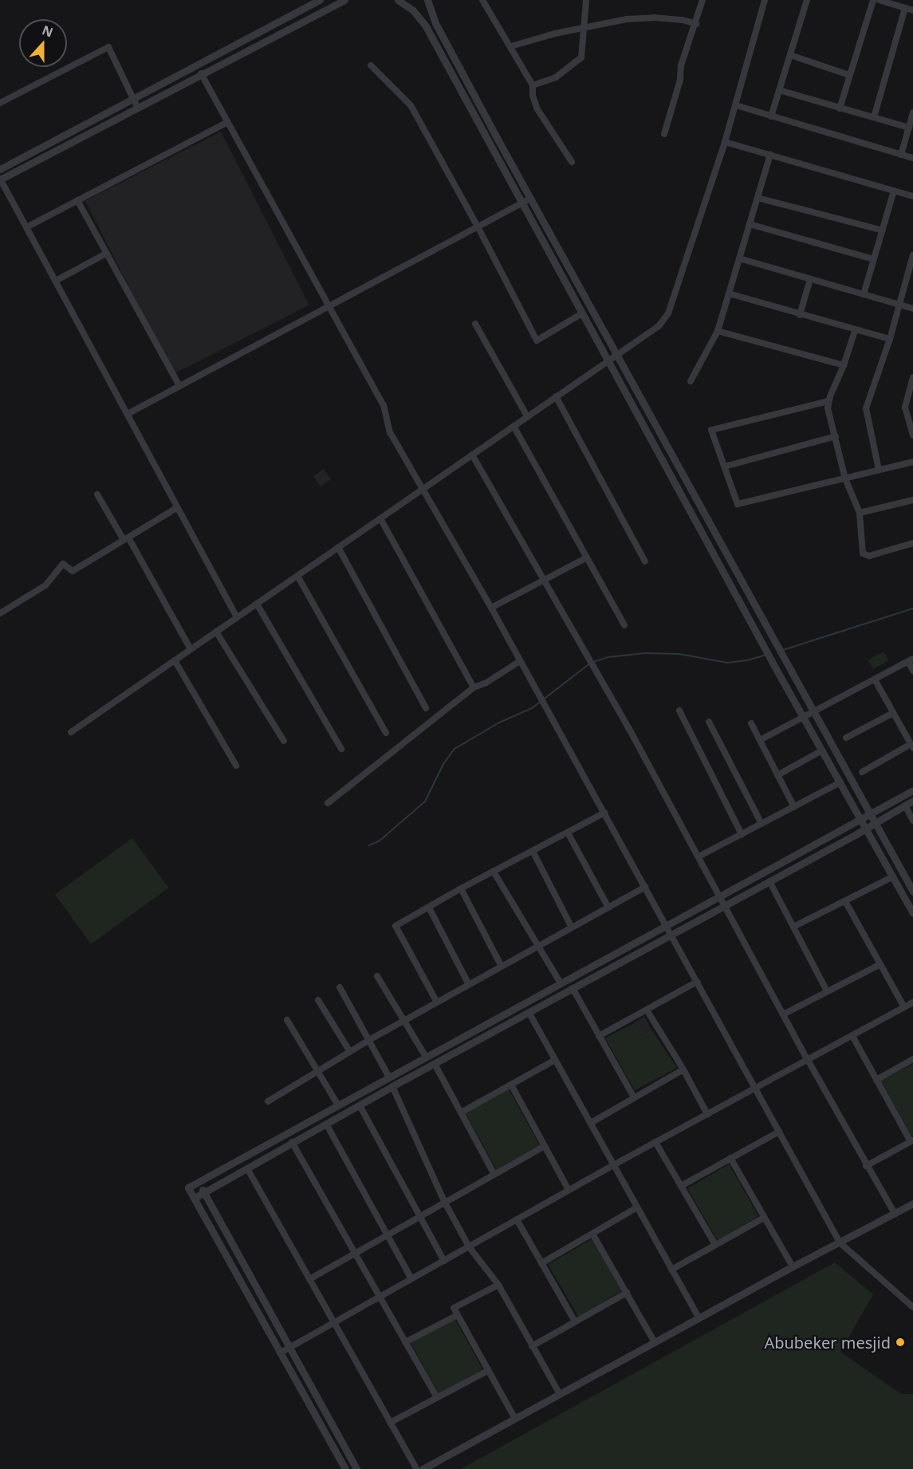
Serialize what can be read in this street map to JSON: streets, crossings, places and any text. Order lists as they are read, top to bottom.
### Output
{
  "places": ["Abubeker mesjid"],
  "north": "top"
}
